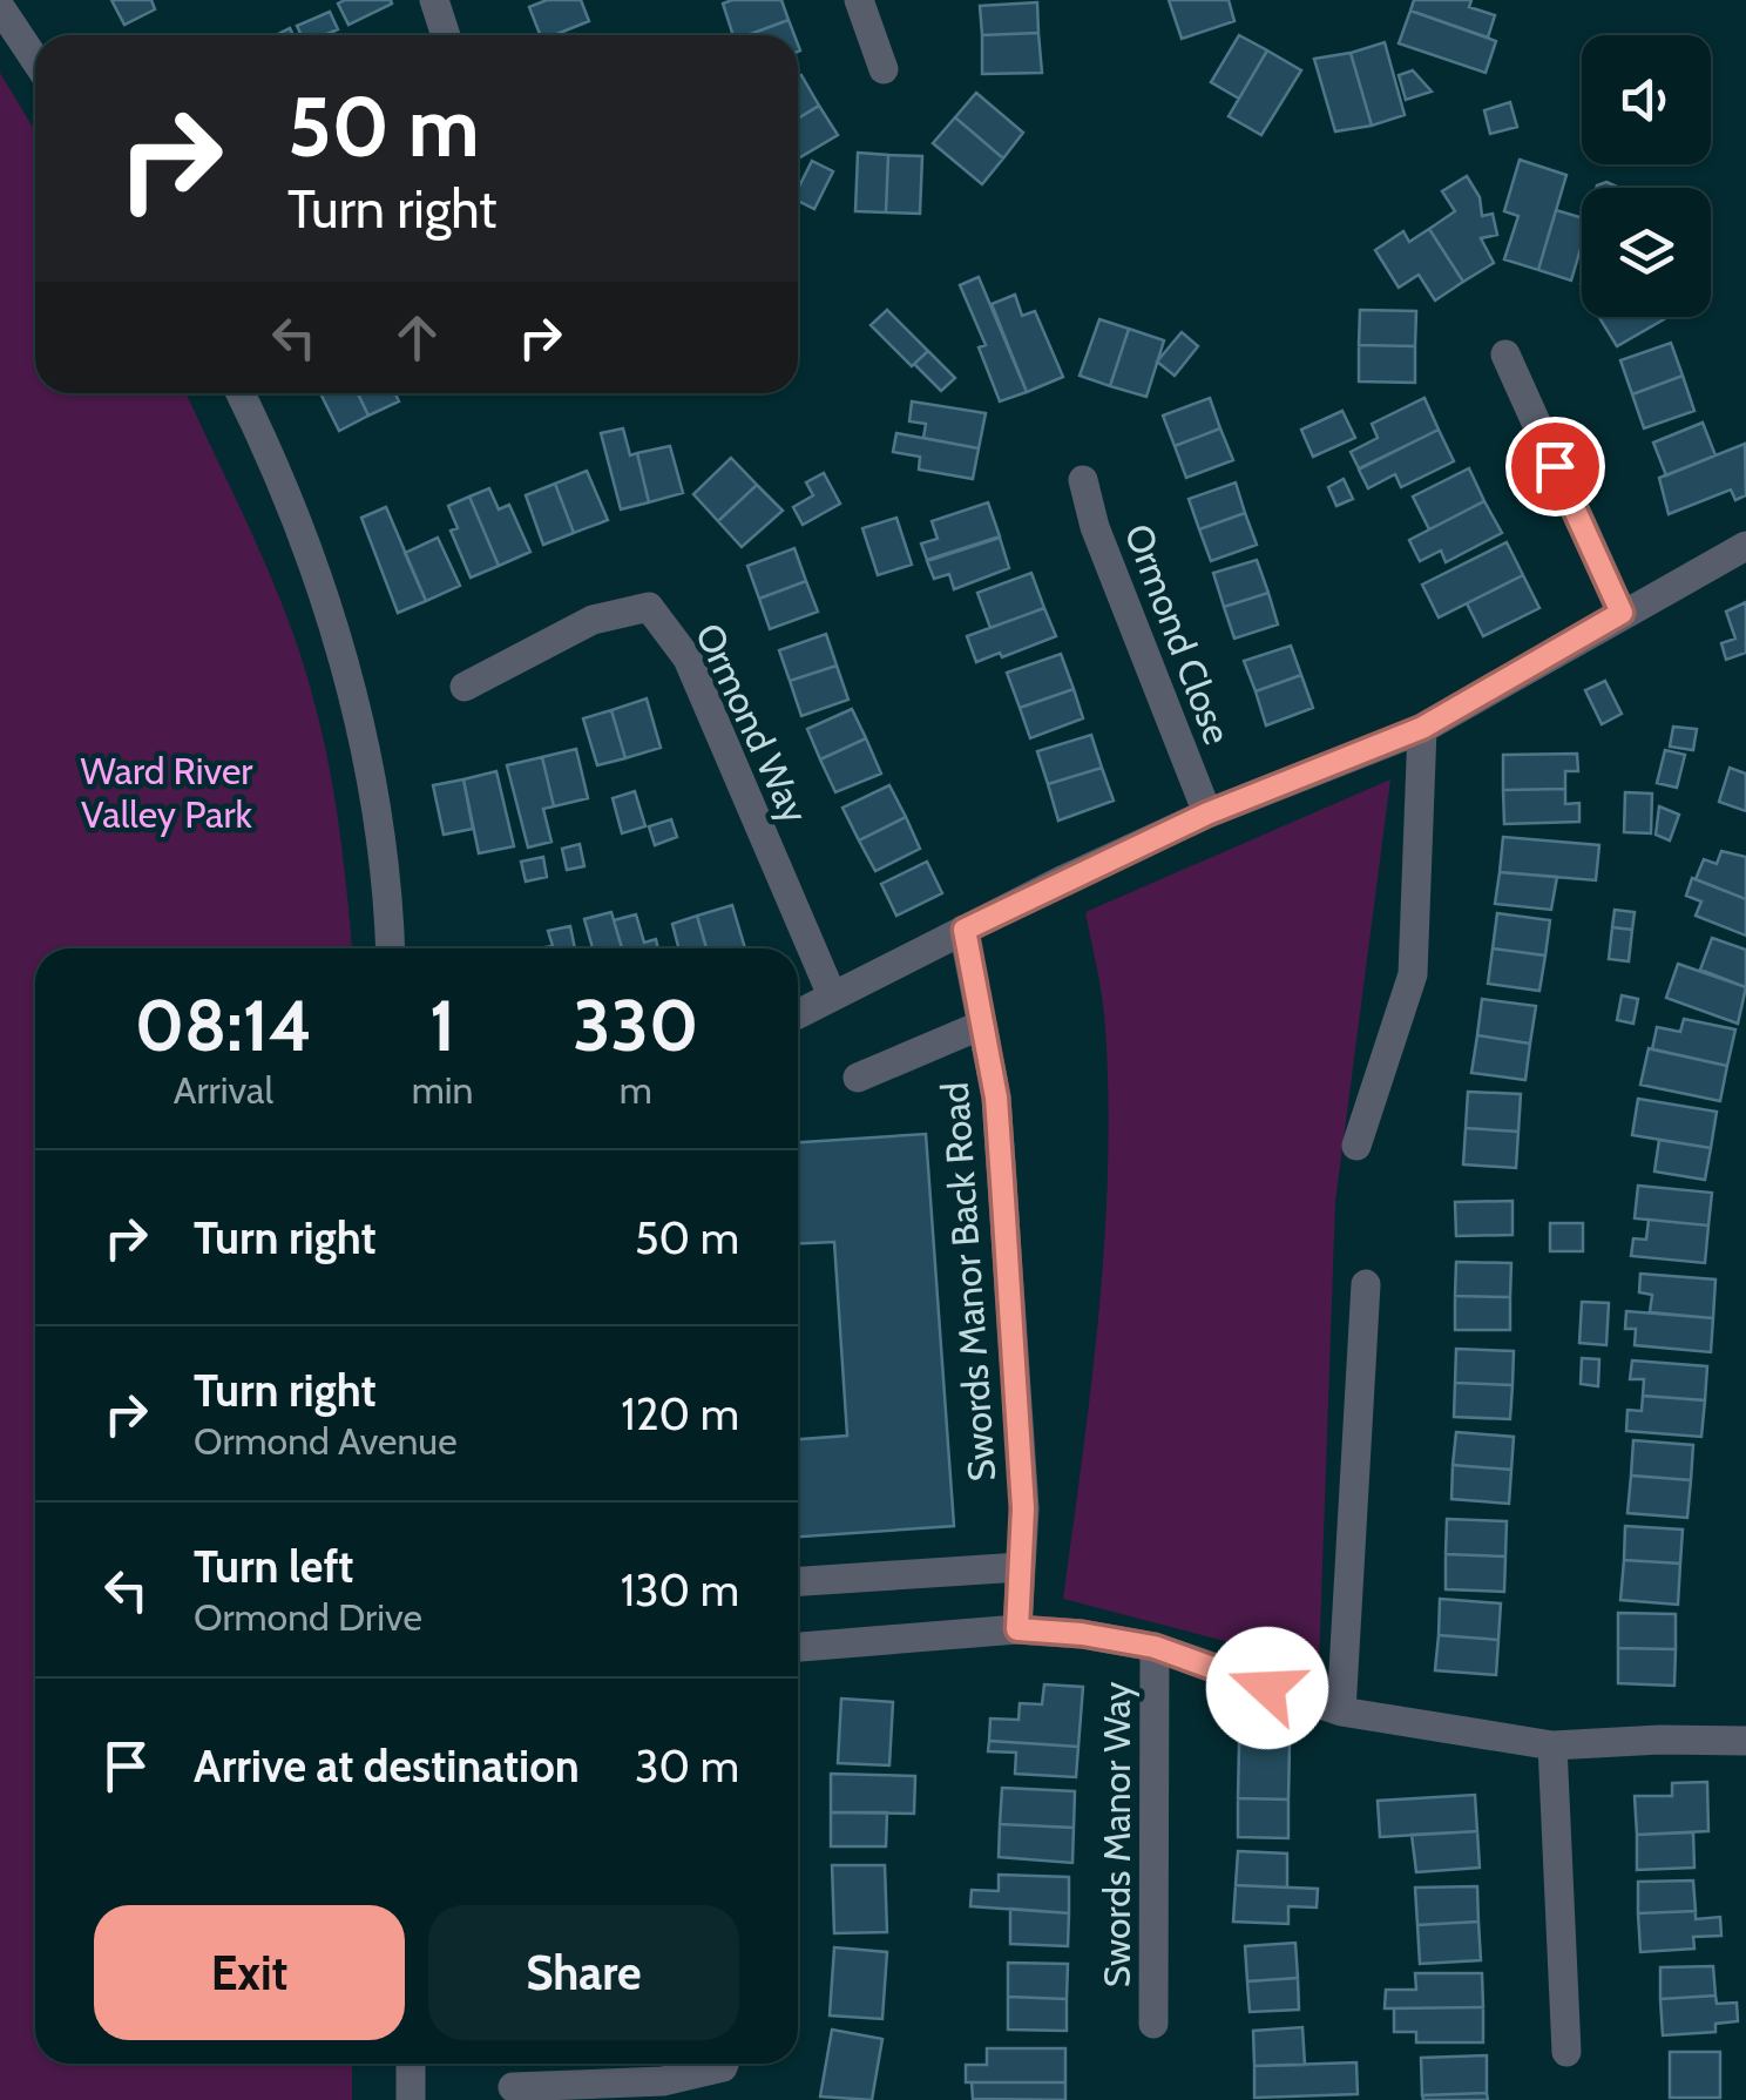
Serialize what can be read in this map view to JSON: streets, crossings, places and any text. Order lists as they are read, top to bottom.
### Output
{
  "streets": {
    "street": [
      "Ormond Close",
      "Ormond Way",
      "Swords Manor Back Road",
      "Swords Manor Way"
    ]
  },
  "parks": ["Ward River Valley Park"],
  "page": {
    "turn": ["50 m", "Turn right"],
    "eta": [
      "08:14",
      "Arrival",
      "1",
      "min",
      "330",
      "m"
    ],
    "list": [
      {
        "name": "Turn right",
        "value": "50 m"
      },
      {
        "name": "Turn right",
        "note": "Ormond Avenue",
        "value": "120 m"
      },
      {
        "name": "Turn left",
        "note": "Ormond Drive",
        "value": "130 m"
      },
      {
        "name": "Arrive at destination",
        "value": "30 m"
      }
    ],
    "buttons": ["Exit", "Share"]
  }
}
